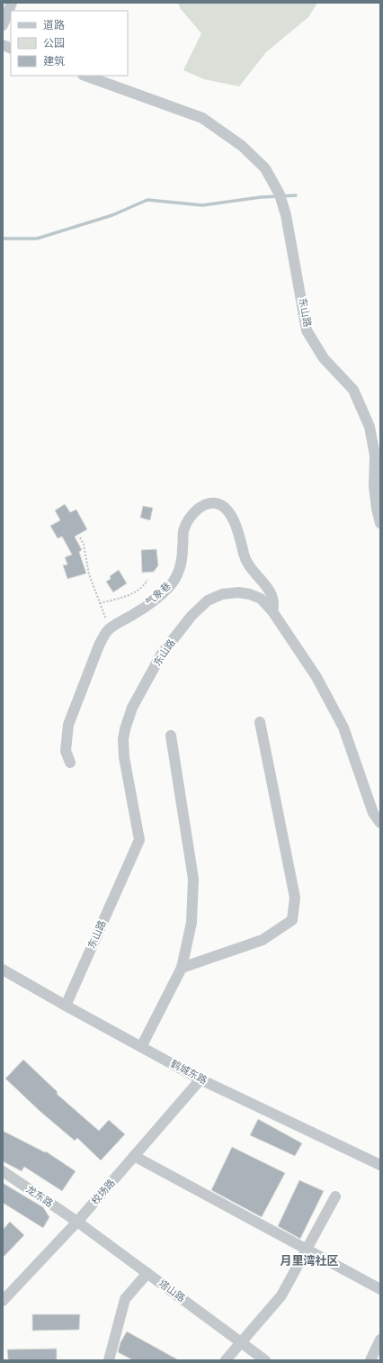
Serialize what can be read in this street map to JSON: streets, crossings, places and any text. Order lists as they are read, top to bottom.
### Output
{
  "streets": {
    "street": [
      "东山路",
      "气象巷",
      "鹤城东路",
      "校场路",
      "龙东路",
      "塔山路"
    ]
  },
  "crossings": [
    ["东山路", "气象巷"],
    ["东山路", "鹤城东路"],
    ["鹤城东路", "校场路"],
    ["校场路", "龙东路"],
    ["校场路", "塔山路"],
    ["龙东路", "塔山路"]
  ],
  "districts": ["月里湾社区"],
  "legend": ["道路", "公园", "建筑"]
}
